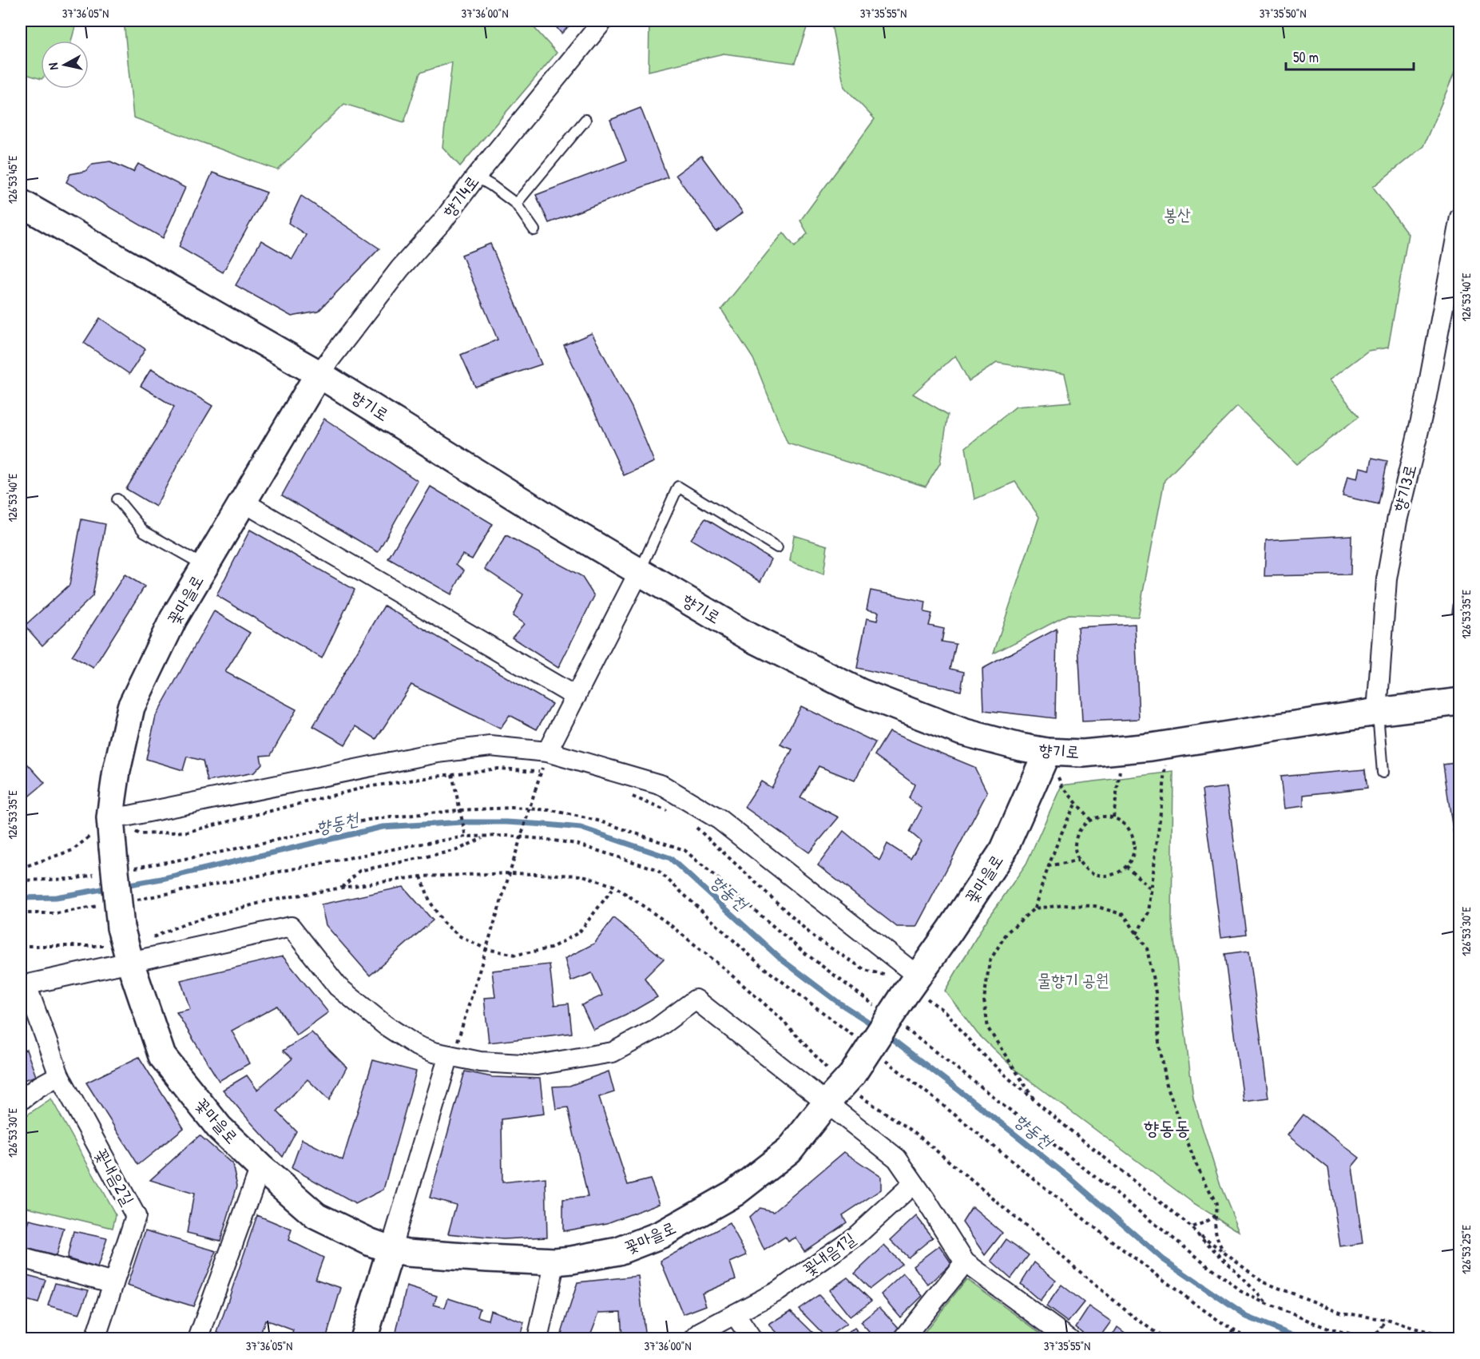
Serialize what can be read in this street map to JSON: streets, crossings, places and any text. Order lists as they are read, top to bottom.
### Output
{
  "streets": {
    "street": [
      "향기4로",
      "향기로",
      "향기3로",
      "꽃마을로",
      "꽃내음2길",
      "꽃내음1길"
    ]
  },
  "crossings": [
    ["향기4로", "향기로"],
    ["향기4로", "꽃마을로"],
    ["향기로", "향기3로"],
    ["향기로", "꽃마을로"],
    ["꽃마을로", "꽃내음2길"]
  ],
  "districts": ["향동동"],
  "water": ["향동천"],
  "parks": ["봉산", "물향기 공원"],
  "scale_bar": "50 m",
  "north": "left",
  "coordinates": [
    "37°36'05\"N",
    "37°36'00\"N",
    "37°35'55\"N",
    "37°35'50\"N",
    "126°53'45\"E",
    "126°53'40\"E",
    "126°53'35\"E",
    "126°53'30\"E",
    "126°53'25\"E"
  ]
}
